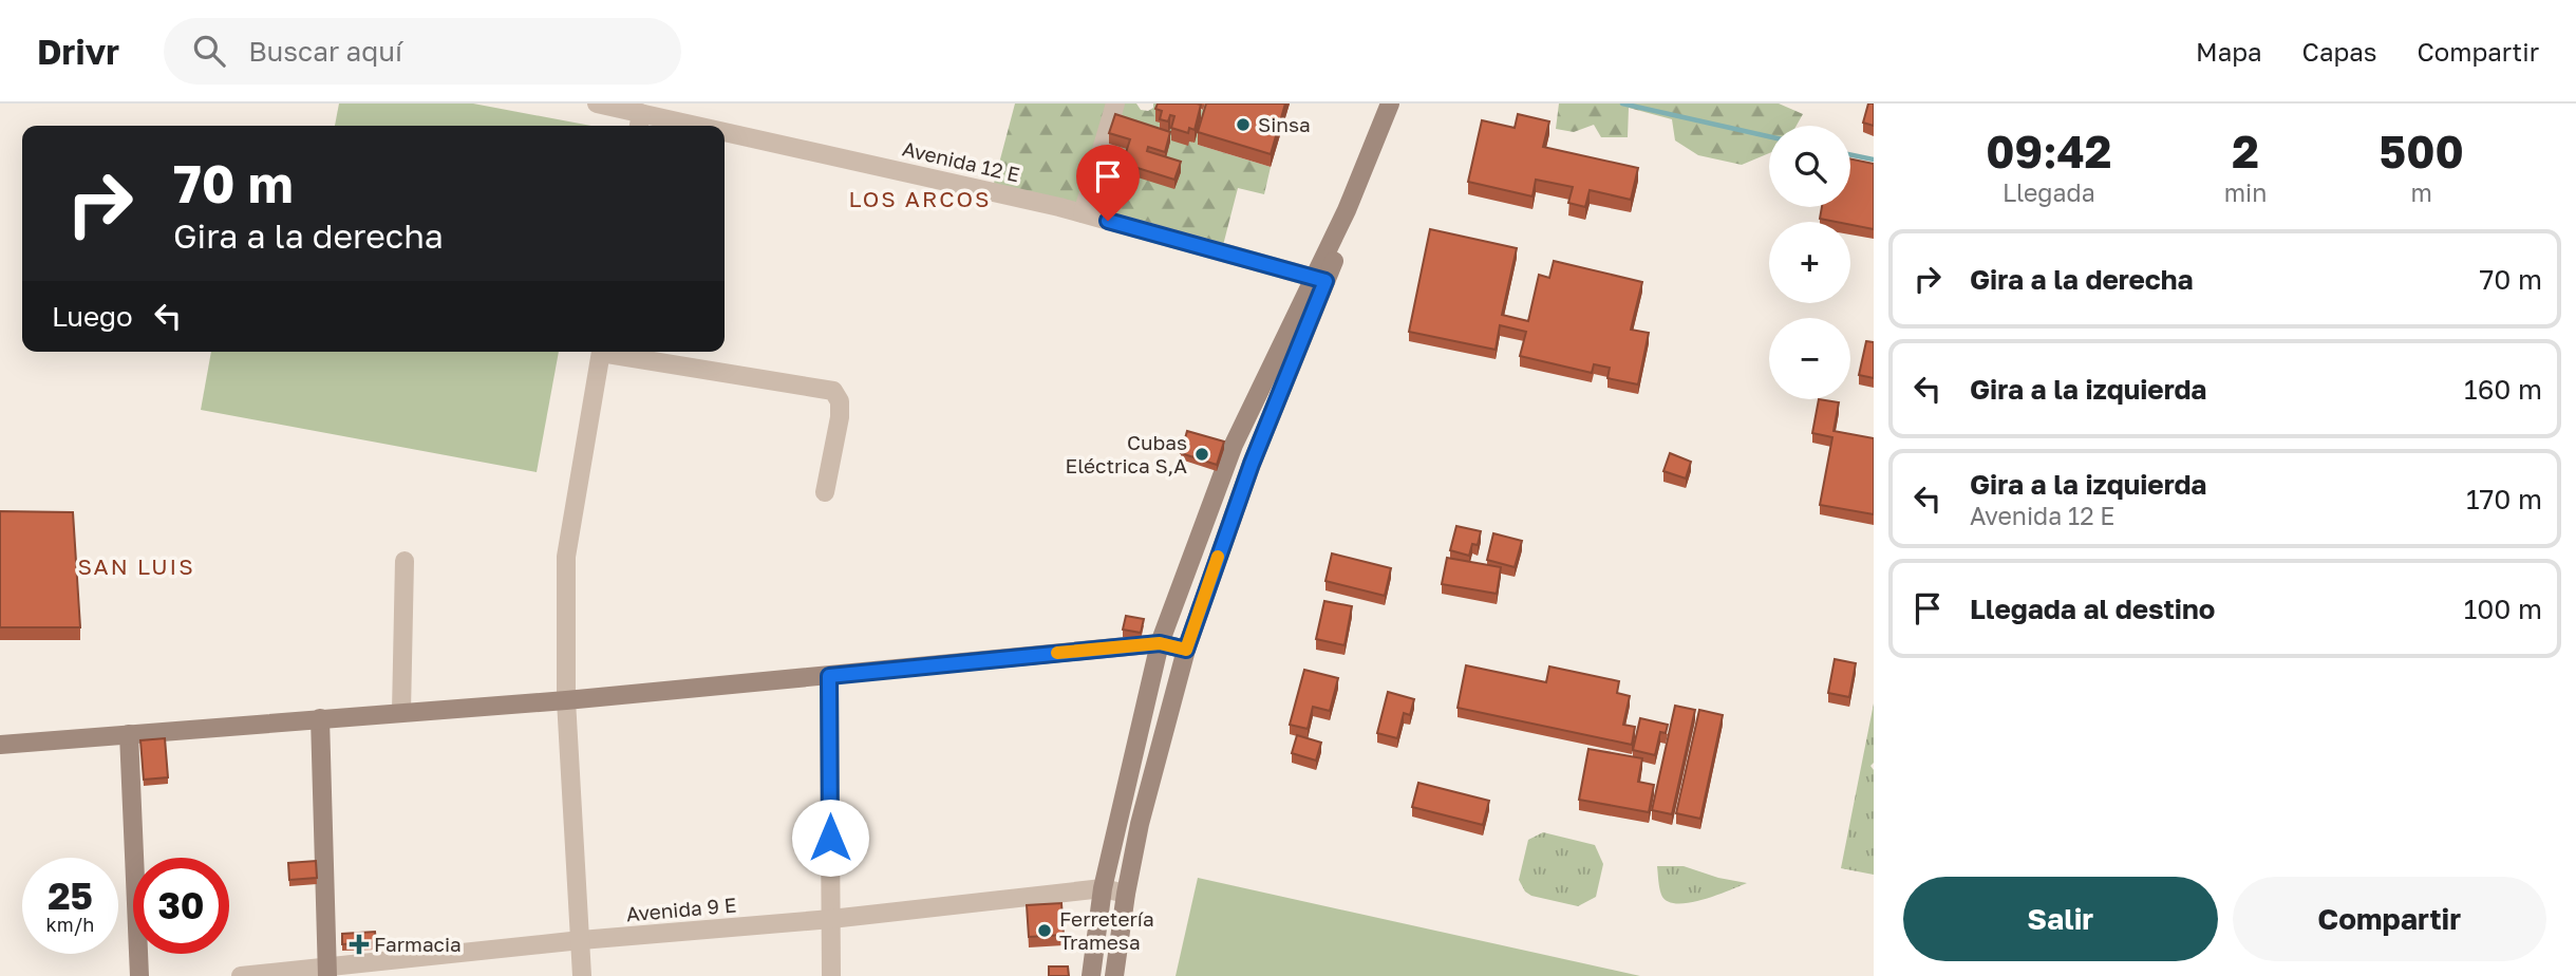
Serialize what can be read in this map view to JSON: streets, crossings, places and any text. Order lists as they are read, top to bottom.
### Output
{
  "streets": {
    "street": ["Avenida 12 E", "Avenida 9 E"]
  },
  "districts": ["LOS ARCOS", "SAN LUIS"],
  "places": {
    "other": ["Sinsa", "Cubas Eléctrica S,A", "Ferretería Tramesa"],
    "health": ["Farmacia"]
  },
  "page": {
    "header": "Drivr",
    "search": "Buscar aquí",
    "nav": ["Mapa", "Capas", "Compartir"],
    "eta": [
      "09:42",
      "Llegada",
      "2",
      "min",
      "500",
      "m"
    ],
    "map_buttons": ["+", "−"],
    "turn": ["70 m", "Gira a la derecha"],
    "list": [
      {
        "name": "Gira a la derecha",
        "value": "70 m"
      },
      {
        "name": "Gira a la izquierda",
        "value": "160 m"
      },
      {
        "name": "Gira a la izquierda",
        "note": "Avenida 12 E",
        "value": "170 m"
      },
      {
        "name": "Llegada al destino",
        "value": "100 m"
      }
    ],
    "then": "Luego",
    "speed": "25 km/h",
    "limit": "30",
    "buttons": ["Salir", "Compartir"]
  }
}
